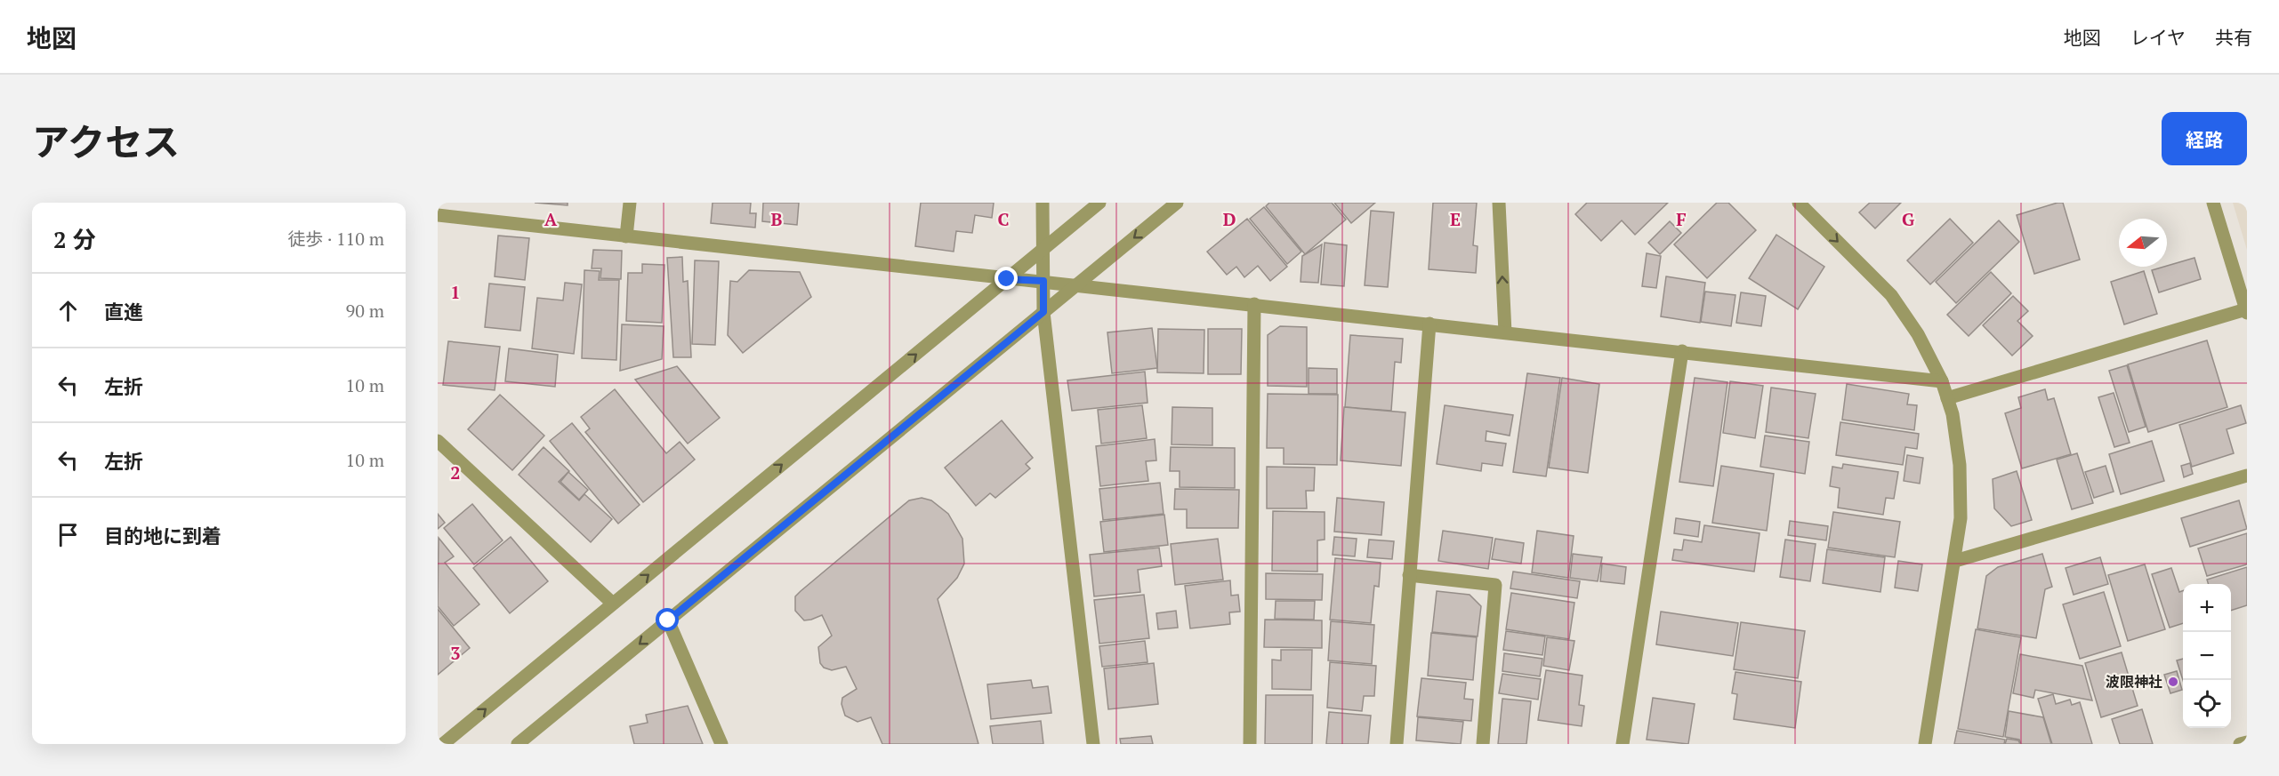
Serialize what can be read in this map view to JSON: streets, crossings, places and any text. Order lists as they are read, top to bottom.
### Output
{
  "places": ["波限神社"],
  "north": "left",
  "page": {
    "header": "地図",
    "nav": ["地図", "レイヤ", "共有"],
    "title": "アクセス",
    "buttons": "経路",
    "heading": ["2 分", "徒歩 · 110 m"],
    "list": [
      ["直進", "90 m"],
      ["左折", "10 m"],
      ["左折", "10 m"],
      "目的地に到着"
    ],
    "map_buttons": ["+", "−"]
  },
  "grid": {
    "columns": [
      "A",
      "B",
      "C",
      "D",
      "E",
      "F",
      "G"
    ],
    "rows": ["1", "2", "3"]
  }
}
